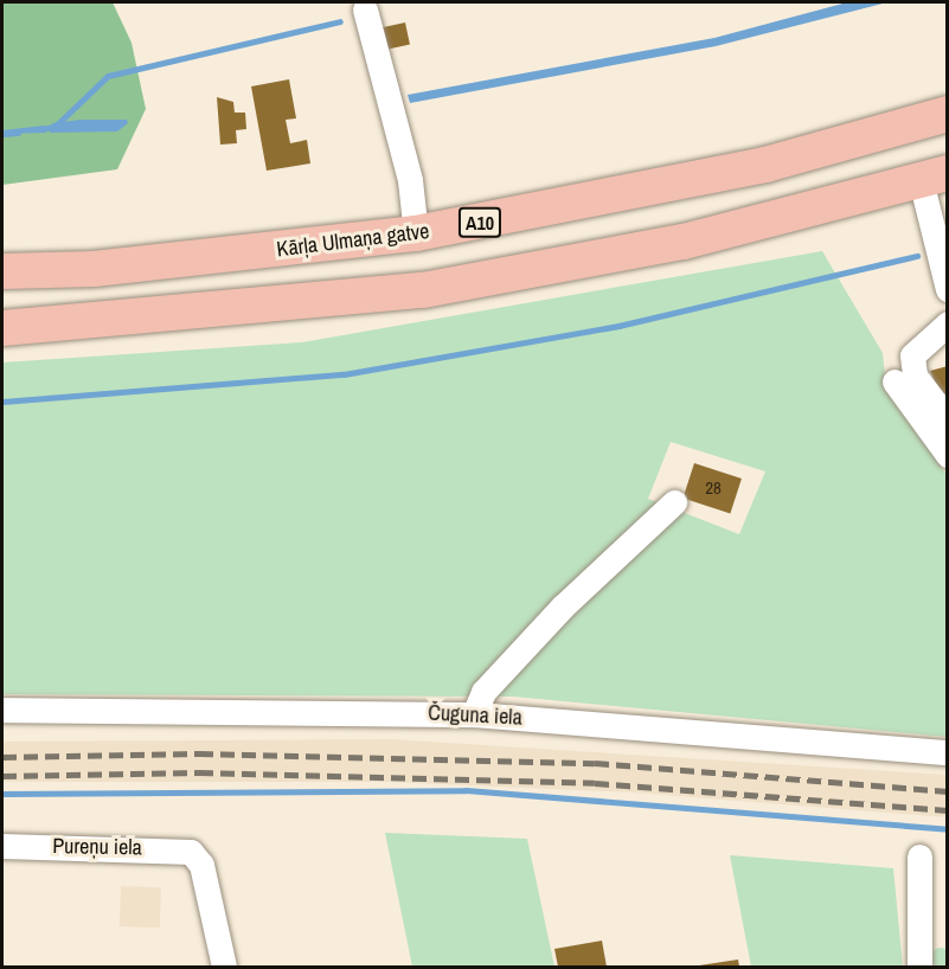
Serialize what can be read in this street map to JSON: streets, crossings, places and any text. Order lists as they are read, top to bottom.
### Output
{
  "streets": {
    "highway": ["A10", "Kārļa Ulmaņa gatve"],
    "street": ["Čuguna iela", "Pureņu iela"]
  },
  "house_numbers": ["28"]
}
